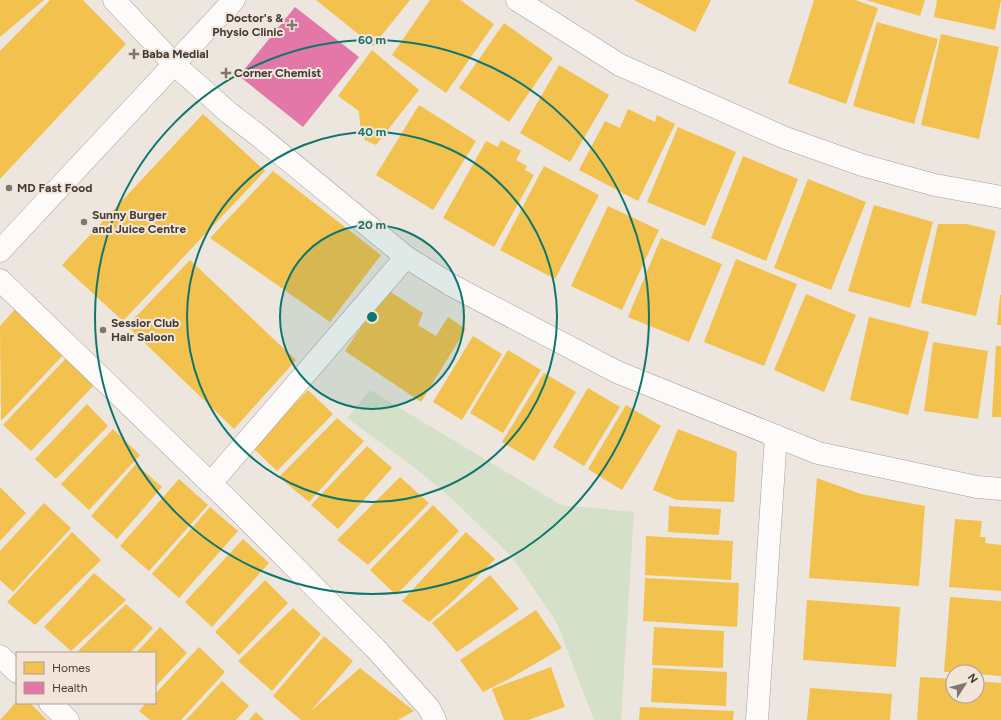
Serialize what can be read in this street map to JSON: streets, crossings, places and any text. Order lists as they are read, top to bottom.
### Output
{
  "places": {
    "health": ["Doctor's & Physio Clinic", "Baba Medial", "Corner Chemist"],
    "other": ["MD Fast Food", "Sunny Burger and Juice Centre", "Sessior Club Hair Saloon"]
  },
  "legend": ["Homes", "Health"],
  "north": "top right",
  "rings": ["60 m", "40 m", "20 m"]
}
